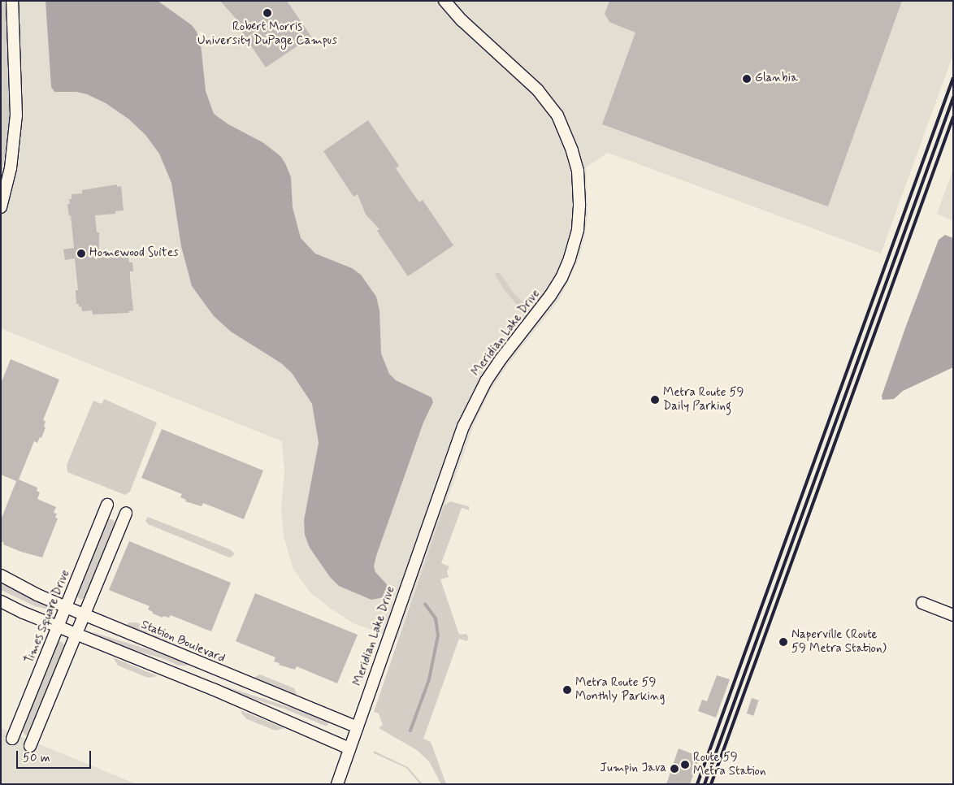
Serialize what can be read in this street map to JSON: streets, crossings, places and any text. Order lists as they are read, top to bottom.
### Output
{
  "streets": {
    "street": ["Meridian Lake Drive", "Times Square Drive", "Station Boulevard"]
  },
  "crossings": [
    ["Meridian Lake Drive", "Station Boulevard"],
    ["Times Square Drive", "Station Boulevard"]
  ],
  "places": [
    "Robert Morris University DuPage Campus",
    "Glanbia",
    "Homewood Suites",
    "Metra Route 59 Daily Parking",
    "Naperville (Route 59 Metra Station)",
    "Metra Route 59 Monthly Parking",
    "Route 59 Metra Station",
    "Jumpin Java"
  ],
  "scale_bar": "50 m"
}
